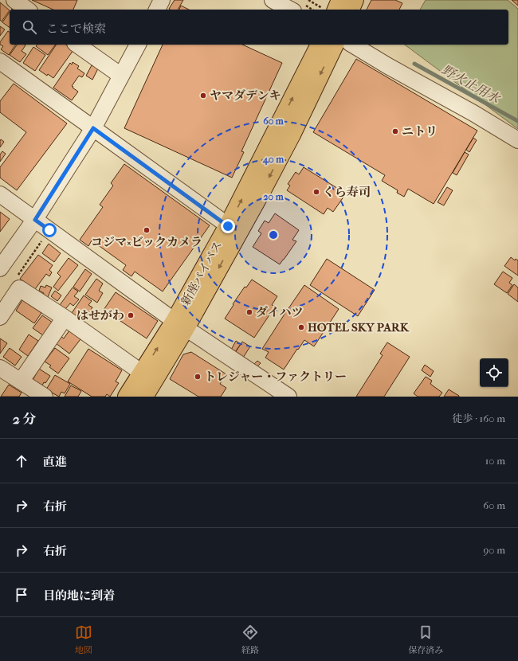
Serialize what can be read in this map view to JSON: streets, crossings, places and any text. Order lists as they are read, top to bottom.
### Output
{
  "streets": {
    "highway": ["新座バイパス"]
  },
  "water": ["野火止用水"],
  "places": [
    "ヤマダデンキ",
    "ニトリ",
    "くら寿司",
    "コジマ×ビックカメラ",
    "ダイハツ",
    "はせがわ",
    "HOTEL SKY PARK",
    "トレジャー・ファクトリー"
  ],
  "page": {
    "search": "ここで検索",
    "heading": ["2 分", "徒歩 · 160 m"],
    "list": [
      ["直進", "10 m"],
      ["右折", "60 m"],
      ["右折", "90 m"],
      "目的地に到着"
    ],
    "nav": ["地図", "経路", "保存済み"]
  },
  "rings": ["60 m", "40 m", "20 m"]
}
